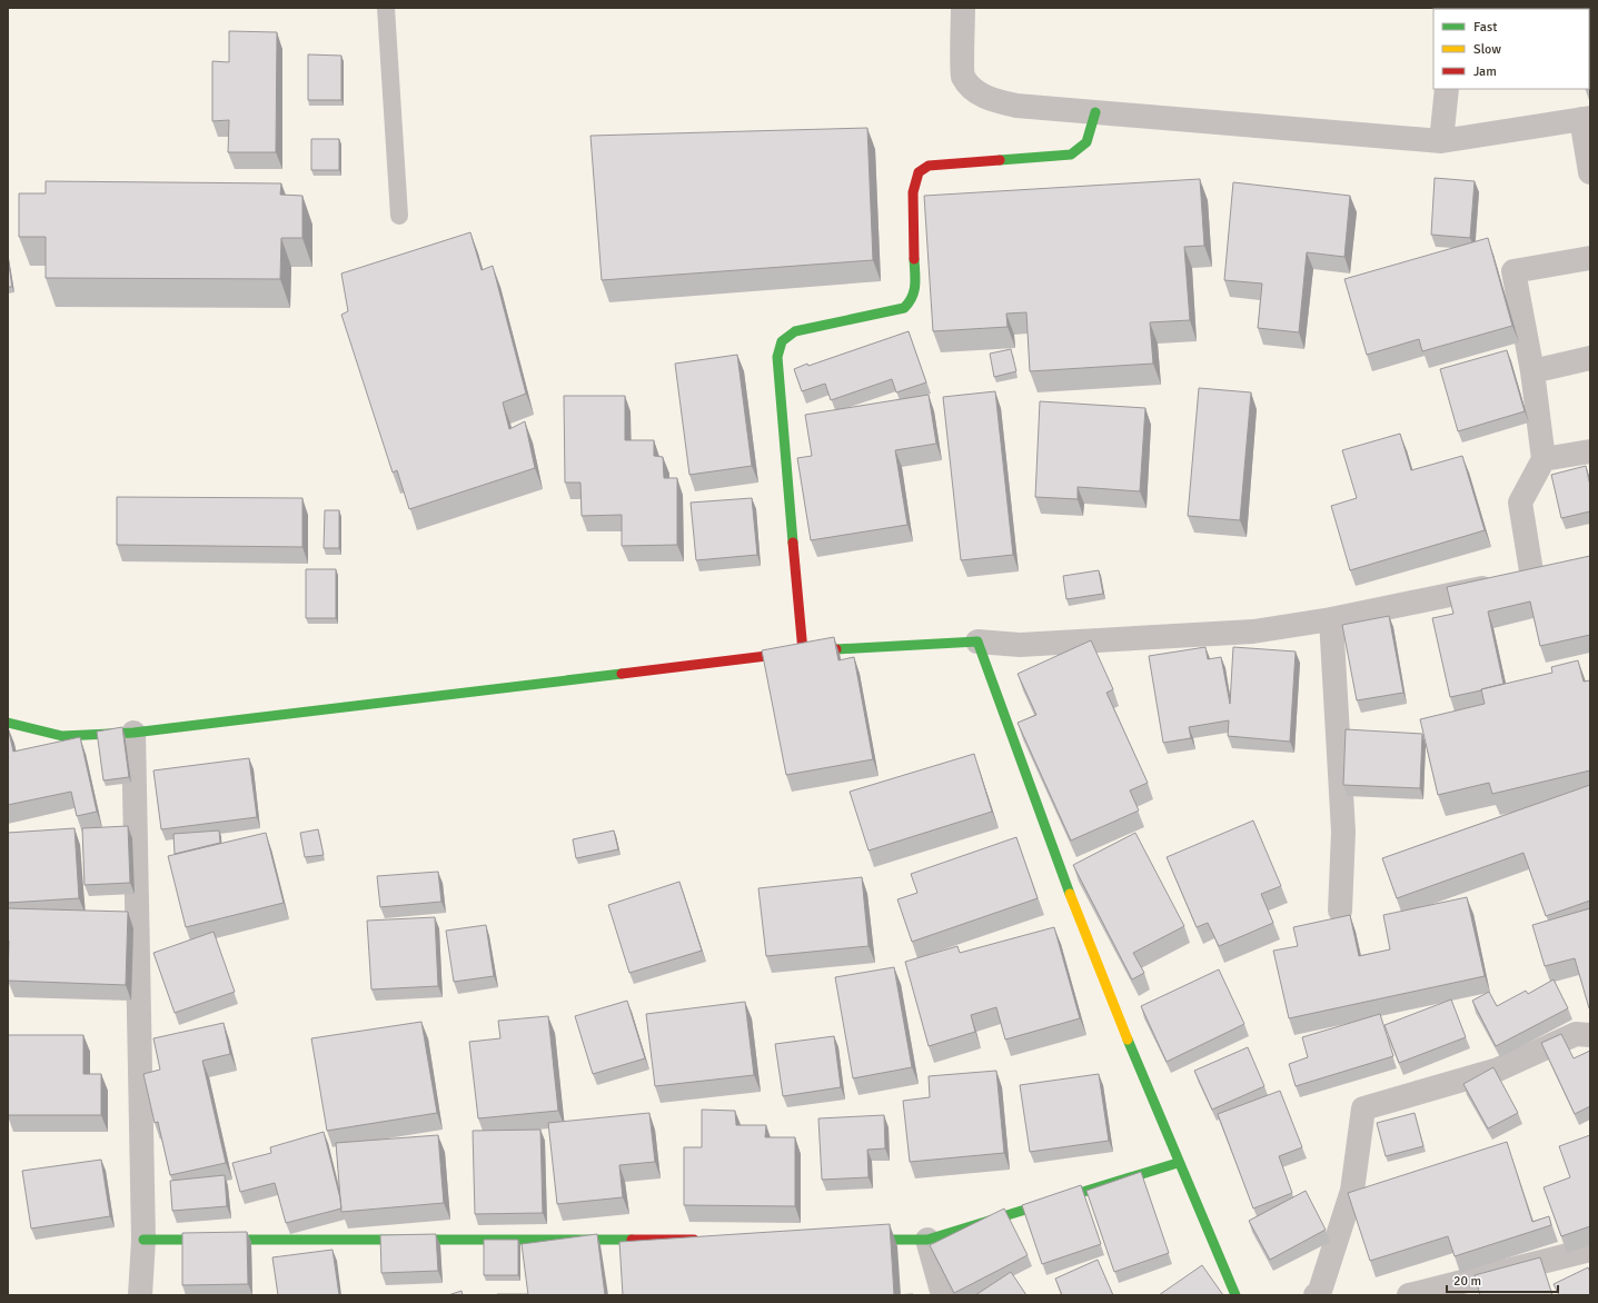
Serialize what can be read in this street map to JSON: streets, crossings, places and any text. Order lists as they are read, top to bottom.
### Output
{
  "legend": ["Fast", "Slow", "Jam"],
  "scale_bar": "20 m"
}
